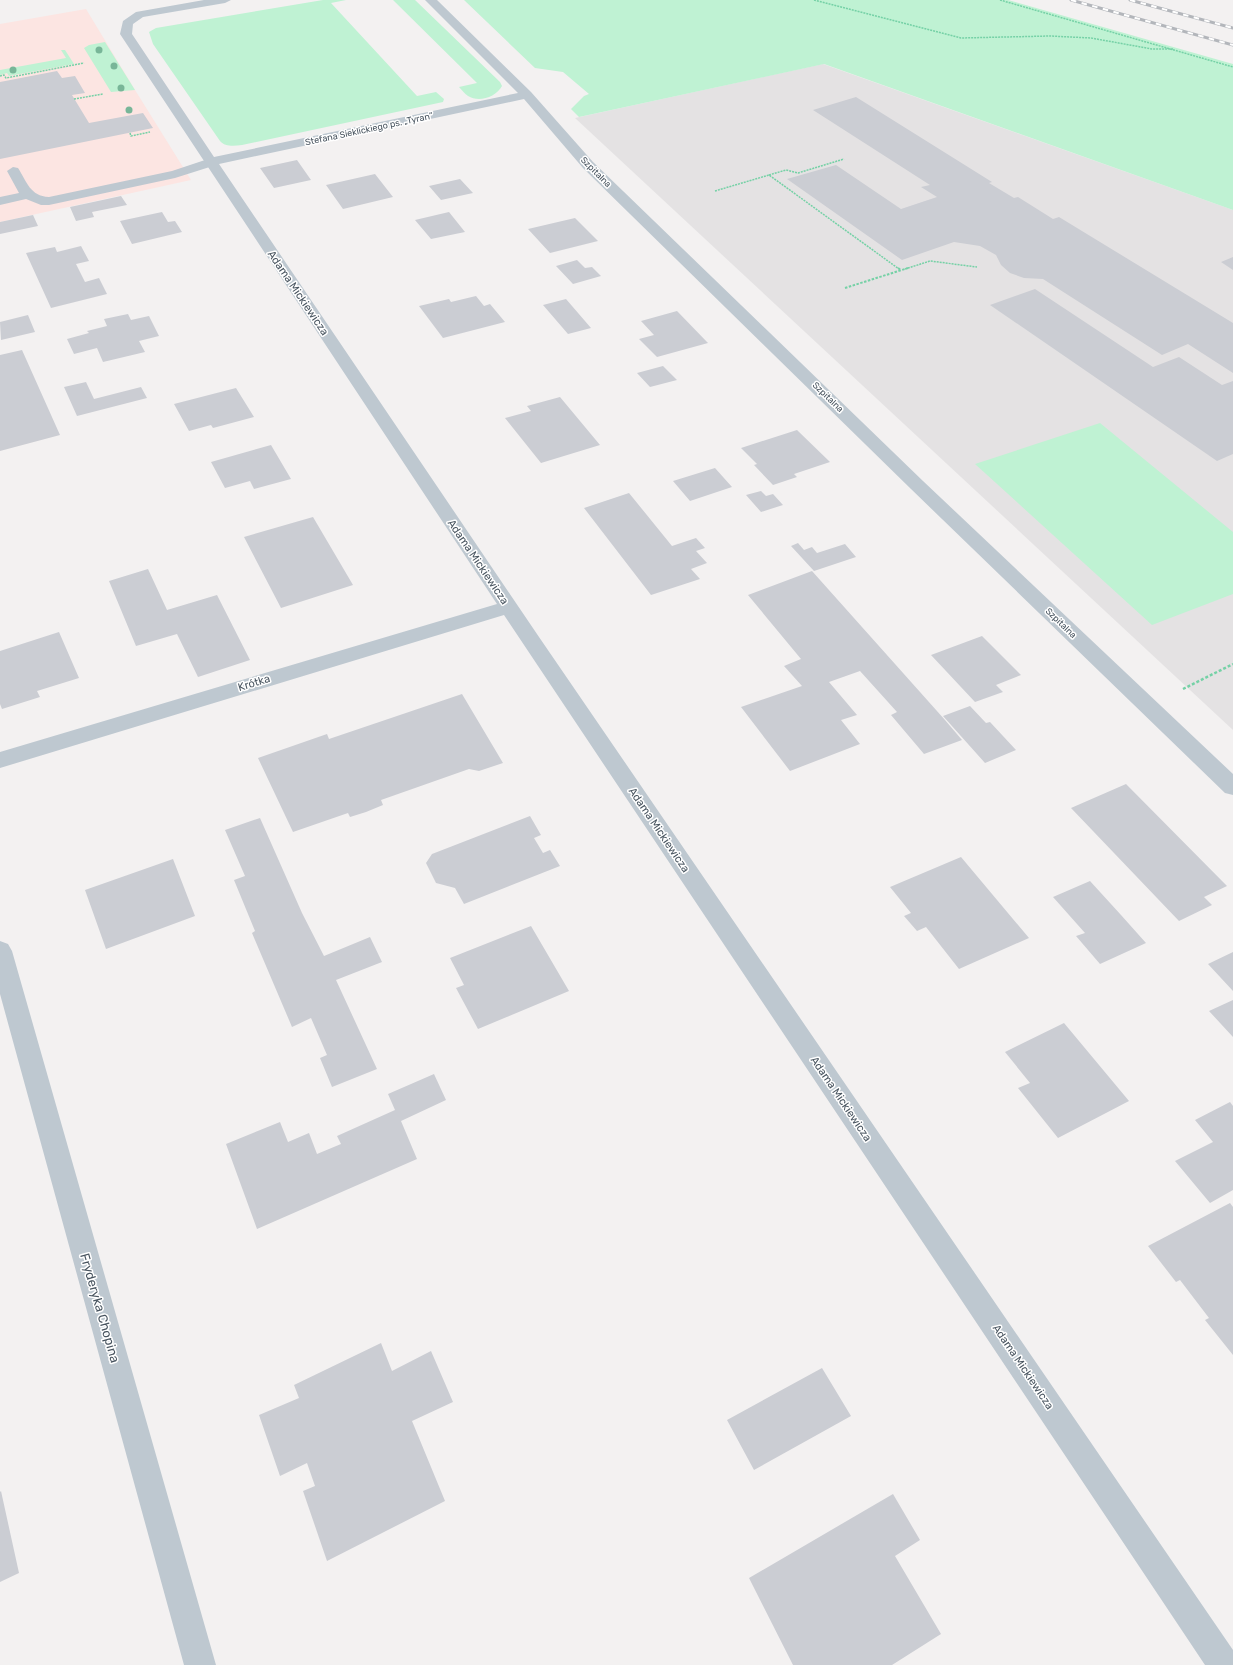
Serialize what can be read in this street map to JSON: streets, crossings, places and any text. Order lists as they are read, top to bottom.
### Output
{
  "streets": {
    "street": [
      "Stefana Sieklickiego ps. „Tyran”",
      "Szpitalna",
      "Adama Mickiewicza",
      "Krótka",
      "Fryderyka Chopina"
    ]
  },
  "crossings": [
    ["Stefana Sieklickiego ps. „Tyran”", "Szpitalna"],
    ["Stefana Sieklickiego ps. „Tyran”", "Adama Mickiewicza"],
    ["Adama Mickiewicza", "Krótka"]
  ]
}
